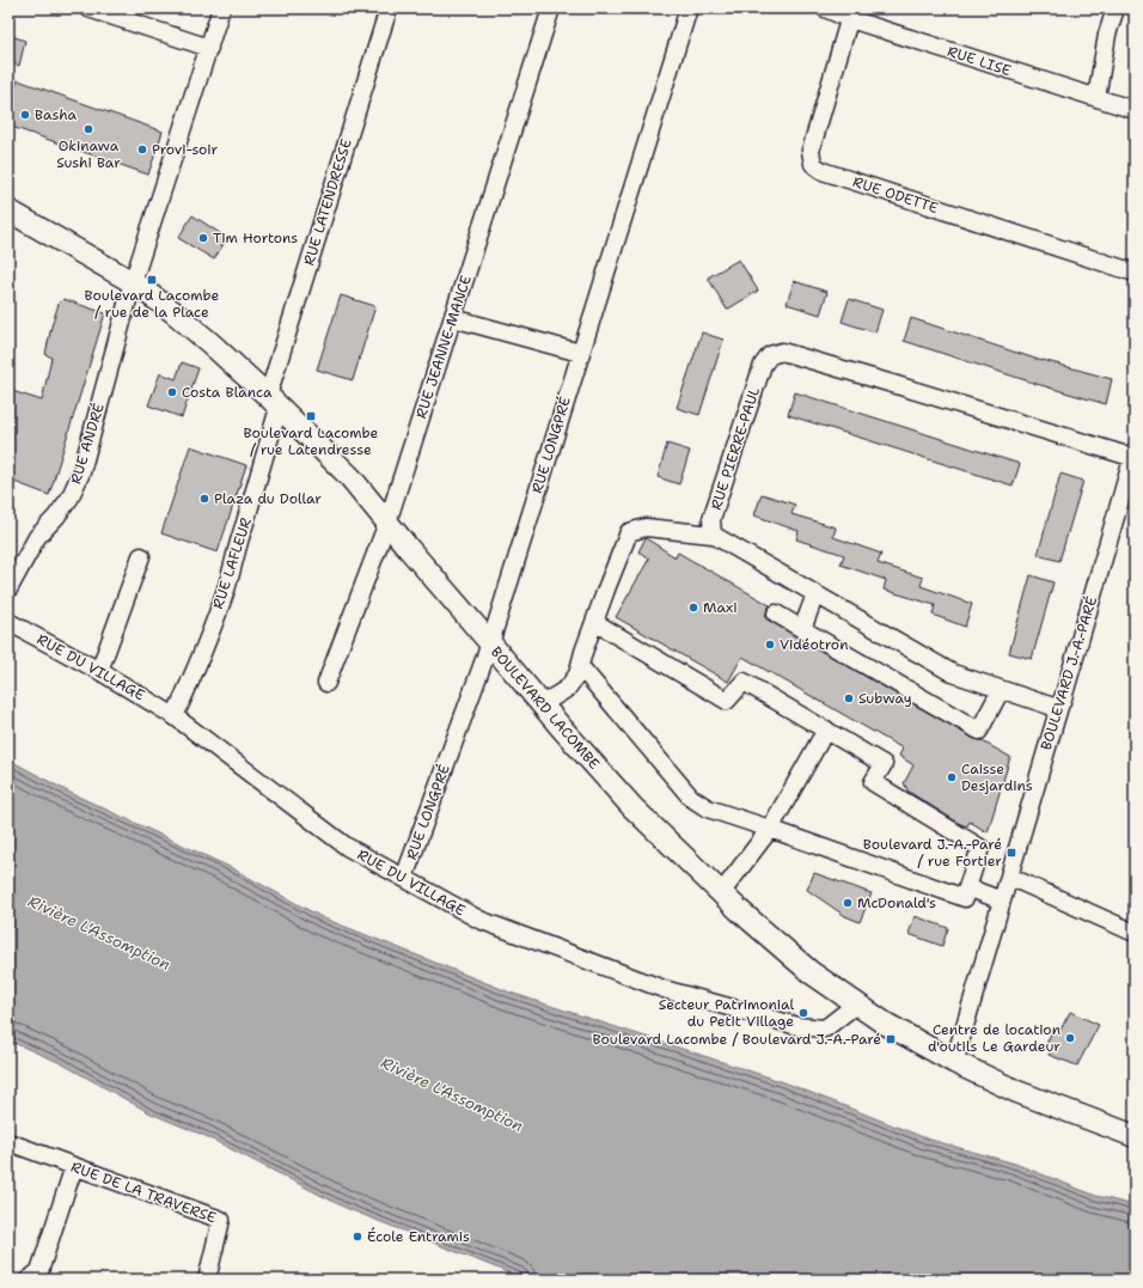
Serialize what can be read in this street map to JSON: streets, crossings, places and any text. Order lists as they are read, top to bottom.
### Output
{
  "streets": {
    "main road": ["BOULEVARD LACOMBE"],
    "street": [
      "RUE LISE",
      "RUE ODETTE",
      "RUE LATENDRESSE",
      "RUE JEANNE-MANCE",
      "RUE ANDRÉ",
      "RUE LONGPRÉ",
      "RUE PIERRE-PAUL",
      "RUE LAFLEUR",
      "RUE DU VILLAGE",
      "BOULEVARD J.-A.-PARÉ",
      "RUE DE LA TRAVERSE"
    ]
  },
  "crossings": [
    ["RUE LISE", "RUE ODETTE"],
    ["RUE LATENDRESSE", "RUE LAFLEUR"],
    ["RUE LATENDRESSE", "BOULEVARD LACOMBE"],
    ["RUE JEANNE-MANCE", "BOULEVARD LACOMBE"],
    ["RUE ANDRÉ", "BOULEVARD LACOMBE"],
    ["RUE LONGPRÉ", "RUE DU VILLAGE"],
    ["RUE LONGPRÉ", "BOULEVARD LACOMBE"],
    ["RUE PIERRE-PAUL", "BOULEVARD J.-A.-PARÉ"],
    ["RUE LAFLEUR", "RUE DU VILLAGE"],
    ["RUE LAFLEUR", "BOULEVARD LACOMBE"],
    ["RUE DU VILLAGE", "BOULEVARD LACOMBE"],
    ["BOULEVARD J.-A.-PARÉ", "BOULEVARD LACOMBE"]
  ],
  "water": ["Rivière L'Assomption"],
  "places": {
    "other": [
      "Basha",
      "Okinawa Sushi Bar",
      "Provi-soir",
      "Tim Hortons",
      "Costa Blanca",
      "Plaza du Dollar",
      "Maxi",
      "Vidéotron",
      "Subway",
      "Caisse Desjardins",
      "McDonald's",
      "Secteur Patrimonial du Petit Village",
      "Centre de location d'outils Le Gardeur",
      "École Entramis"
    ],
    "transit": [
      "Boulevard Lacombe / rue de la Place",
      "Boulevard Lacombe / rue Latendresse",
      "Boulevard J.-A.-Paré / rue Fortier",
      "Boulevard Lacombe / Boulevard J.-A.-Paré"
    ]
  }
}
